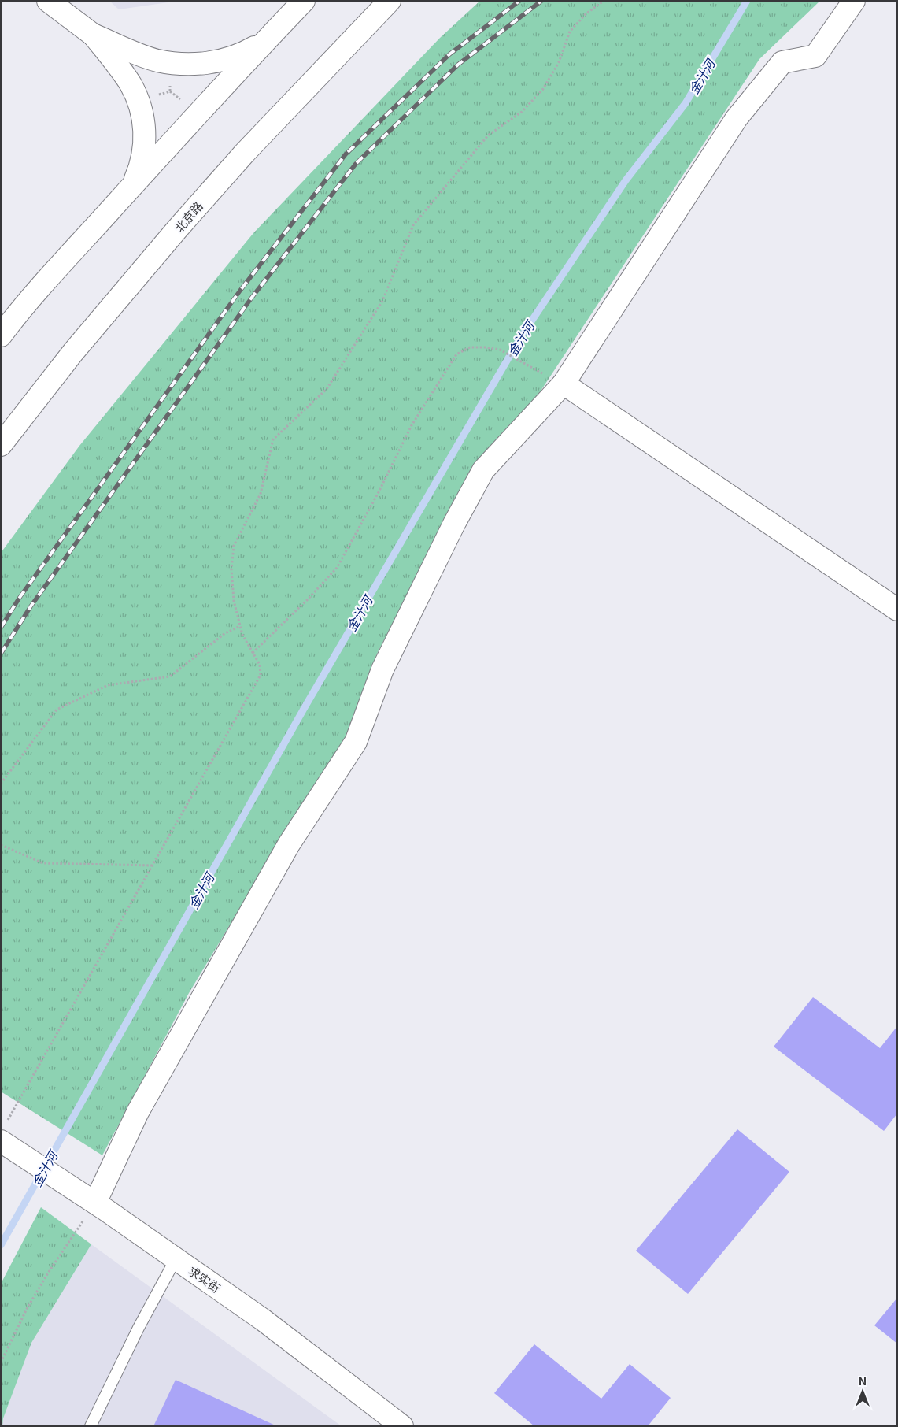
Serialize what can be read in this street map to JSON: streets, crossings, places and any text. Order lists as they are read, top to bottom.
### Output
{
  "streets": {
    "street": ["北京路", "求实街"]
  },
  "water": ["金汁河"],
  "north": "top"
}
